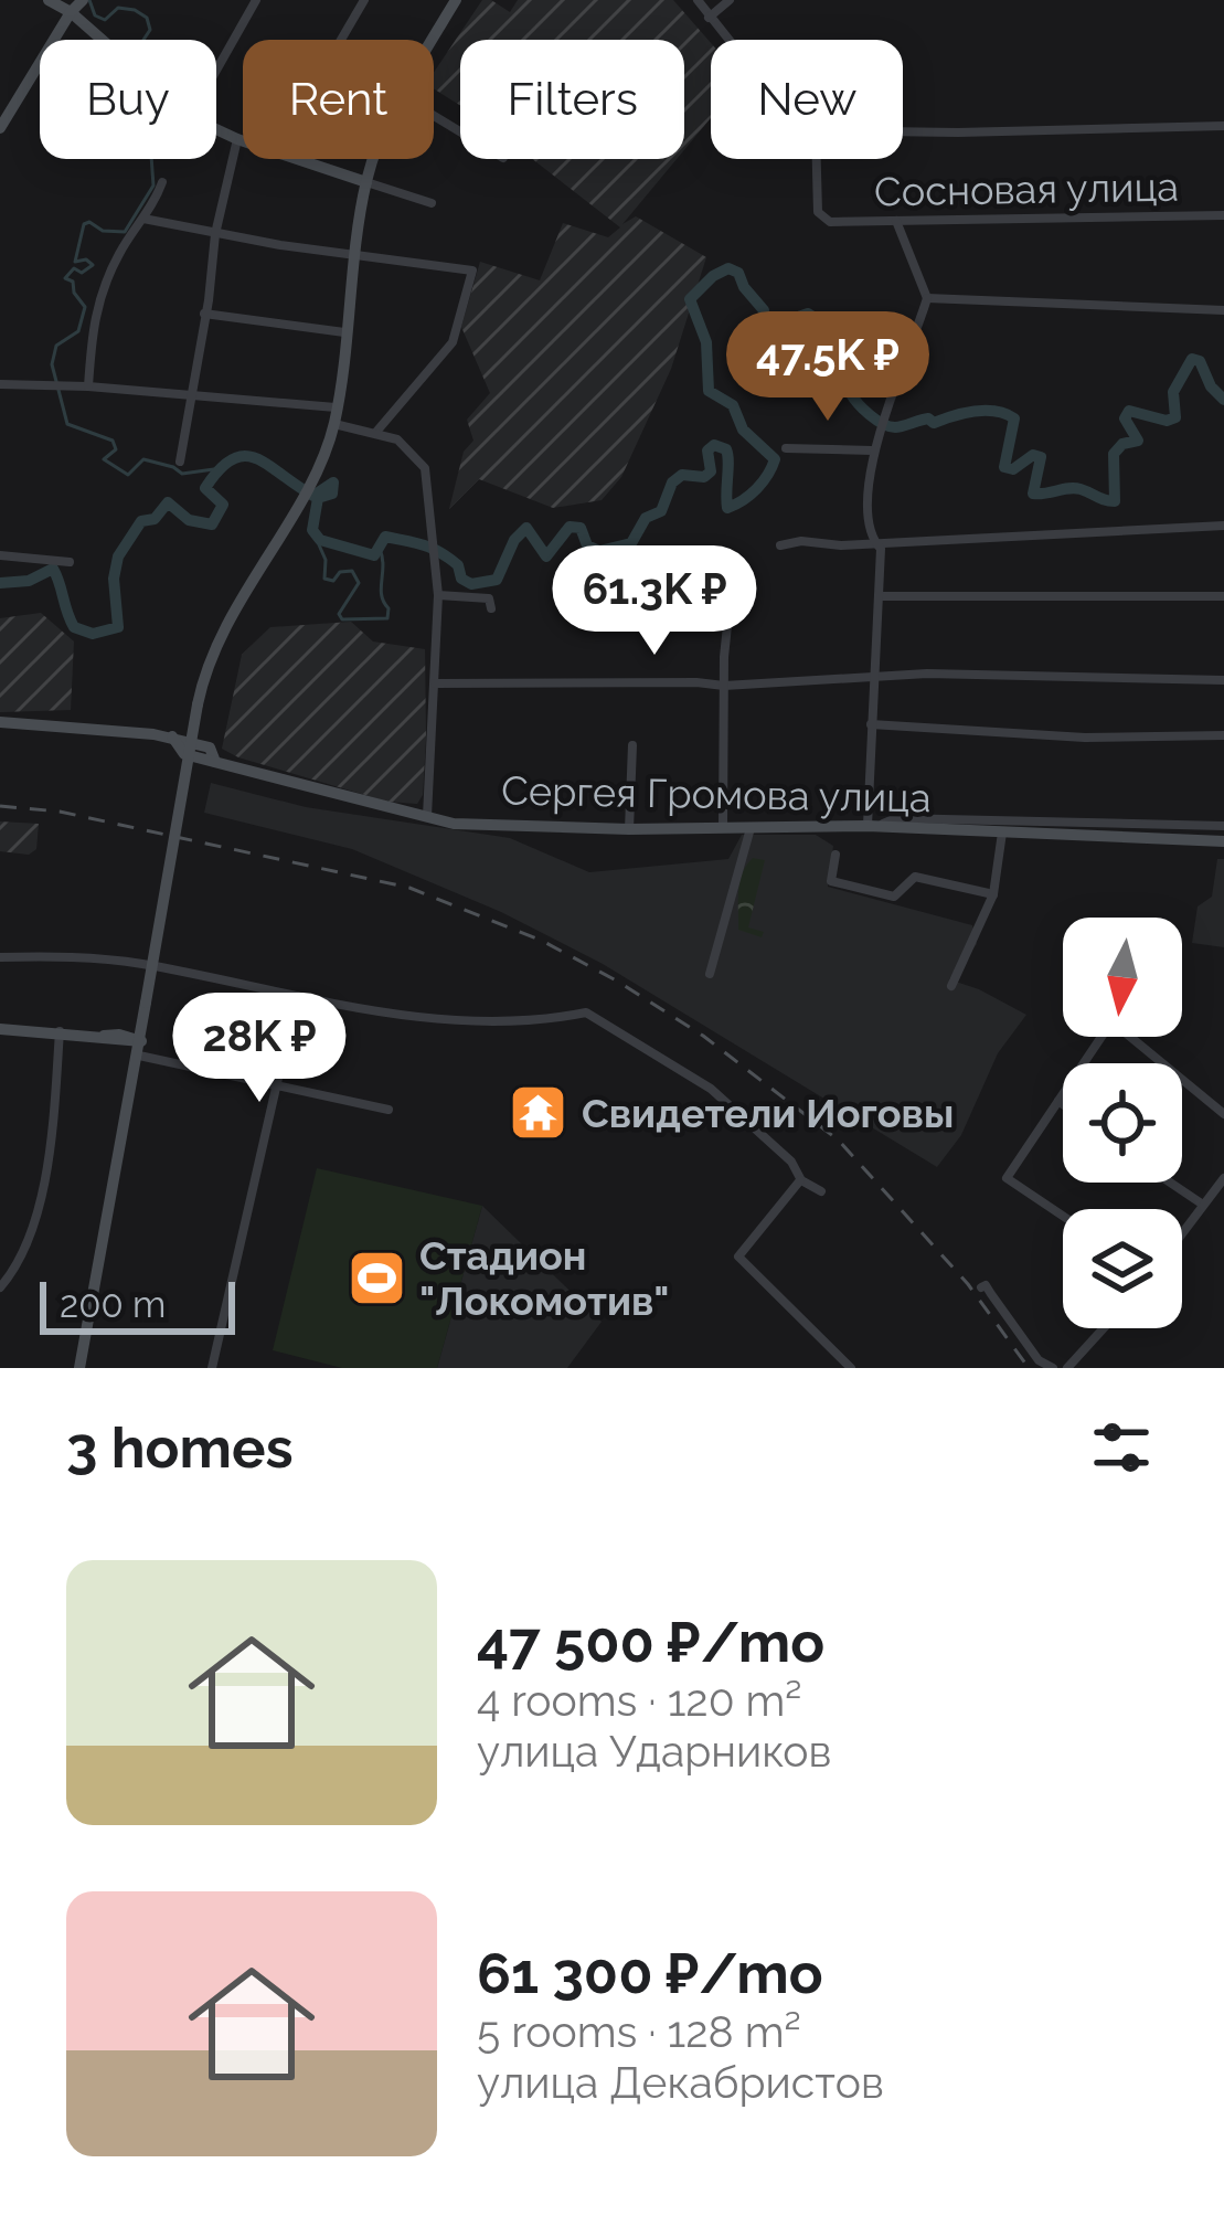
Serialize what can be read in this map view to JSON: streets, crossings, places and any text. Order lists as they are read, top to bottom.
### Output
{
  "streets": {
    "street": ["Сосновая улица", "Сергея Громова улица"]
  },
  "places": {
    "temple": ["Свидетели Иоговы"],
    "sports": ["Стадион \"Локомотив\""]
  },
  "scale_bar": "200 m",
  "north": "bottom",
  "page": {
    "chip": [
      "Buy",
      "Rent",
      "Filters",
      "New"
    ],
    "price": ["47.5K ₽", "61.3K ₽", "28K ₽"],
    "scale": "200 m",
    "heading": "3 homes",
    "list": [
      {
        "name": "47 500 ₽/mo",
        "note": "4 rooms · 120 m² · улица Ударников"
      },
      {
        "name": "61 300 ₽/mo",
        "note": "5 rooms · 128 m² · улица Декабристов"
      }
    ]
  }
}
